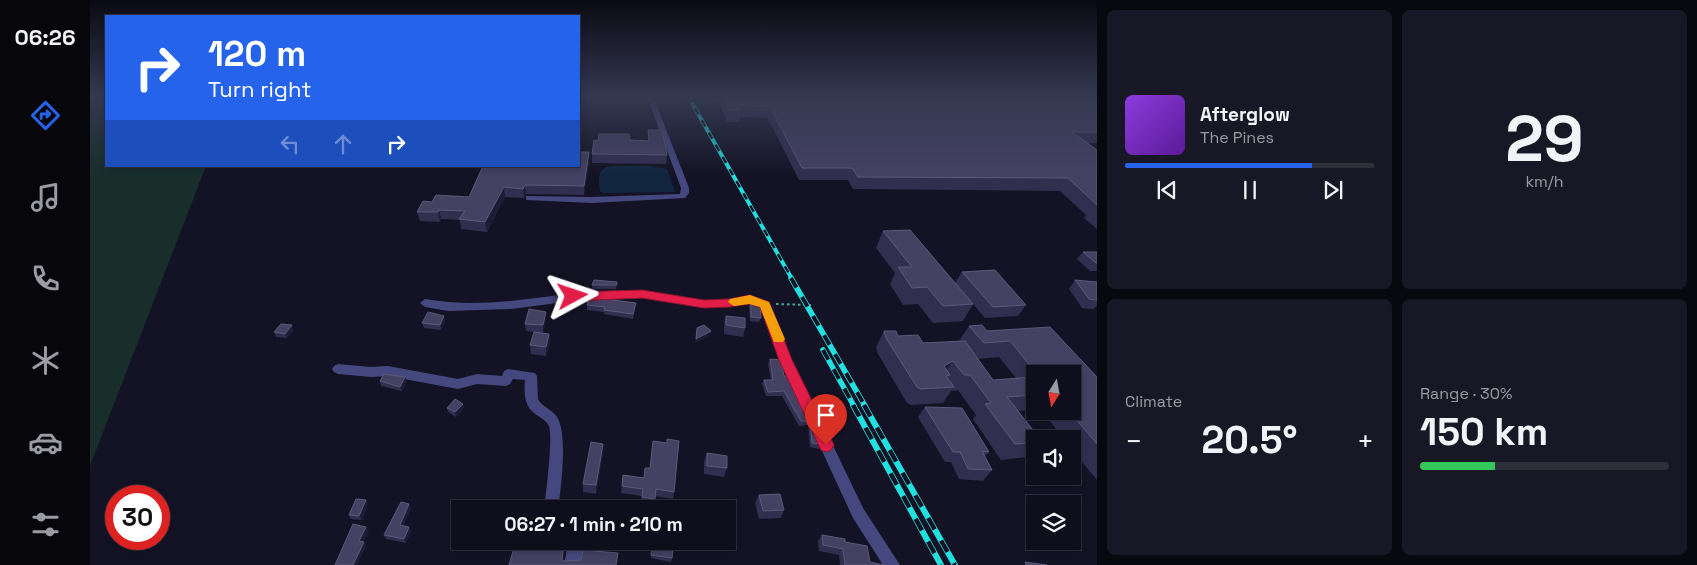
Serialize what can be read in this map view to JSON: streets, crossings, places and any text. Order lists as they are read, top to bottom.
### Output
{
  "north": "bottom",
  "page": {
    "tabs": "06:26",
    "tile": [
      ["29", "km/h"],
      "Climate",
      ["Range · 30%", "150 km"]
    ],
    "turn": ["120 m", "Turn right"],
    "song": ["Afterglow", "The Pines"],
    "heat": ["−", "20.5°", "+"],
    "limit": "30",
    "trip": "06:27 · 1 min · 210 m"
  }
}
